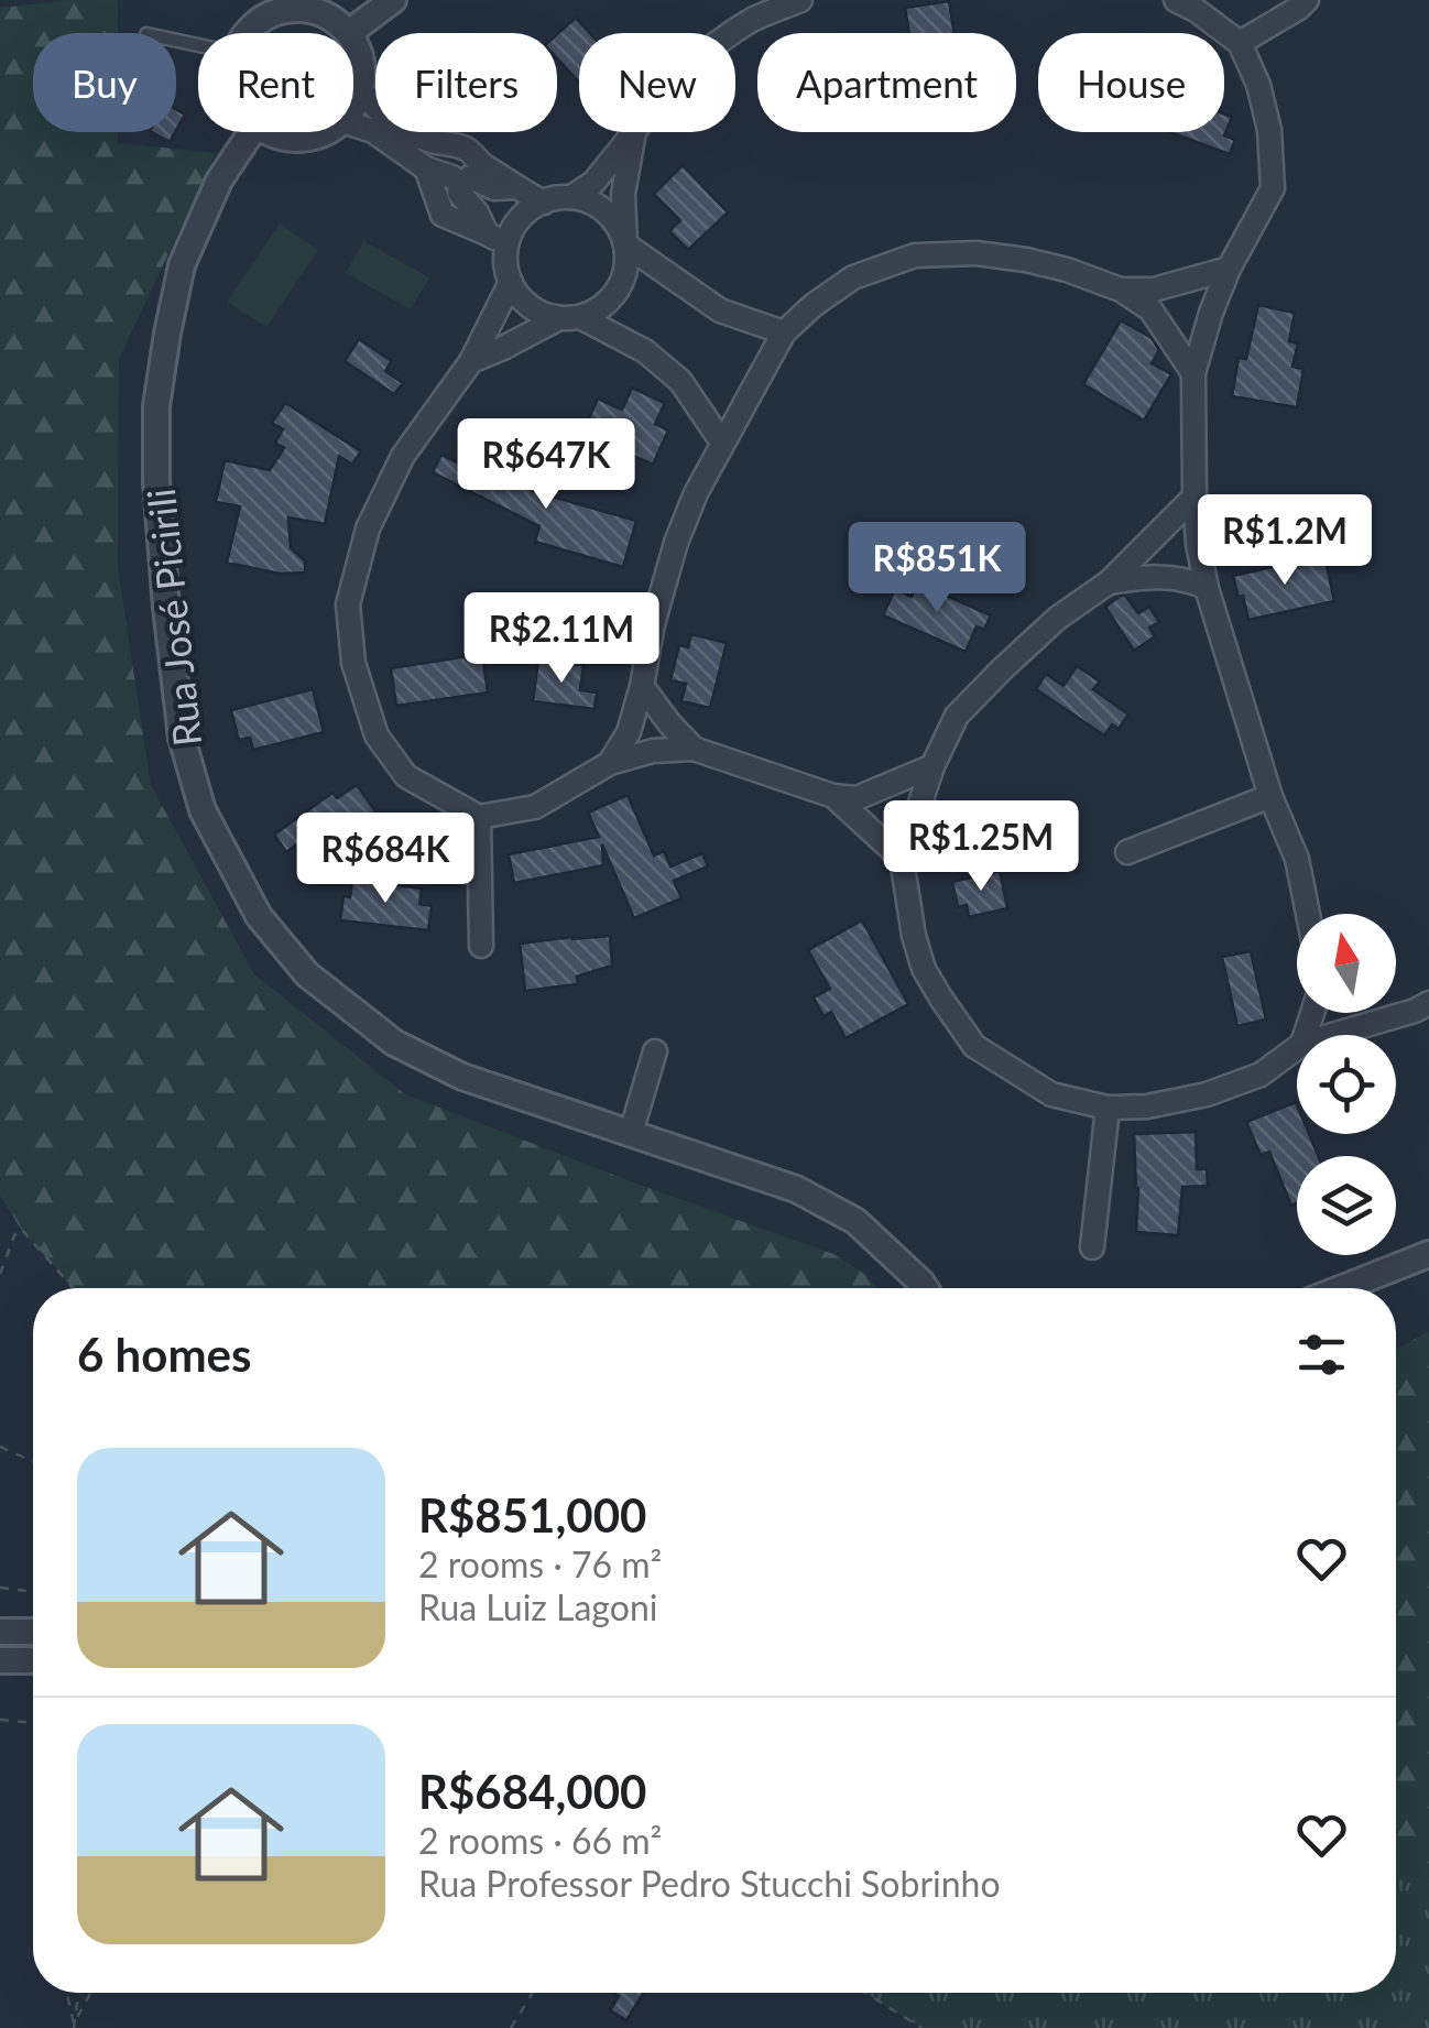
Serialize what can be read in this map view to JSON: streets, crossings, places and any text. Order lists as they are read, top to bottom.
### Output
{
  "streets": {
    "street": ["Rua José Picirili"]
  },
  "north": "top",
  "page": {
    "chip": [
      "Buy",
      "Rent",
      "Filters",
      "New",
      "Apartment",
      "House"
    ],
    "price": [
      "R$647K",
      "R$1.2M",
      "R$851K",
      "R$2.11M",
      "R$1.25M",
      "R$684K"
    ],
    "heading": "6 homes",
    "list": [
      {
        "name": "R$851,000",
        "note": "2 rooms · 76 m² · Rua Luiz Lagoni"
      },
      {
        "name": "R$684,000",
        "note": "2 rooms · 66 m² · Rua Professor Pedro Stucchi Sobrinho"
      }
    ]
  }
}
